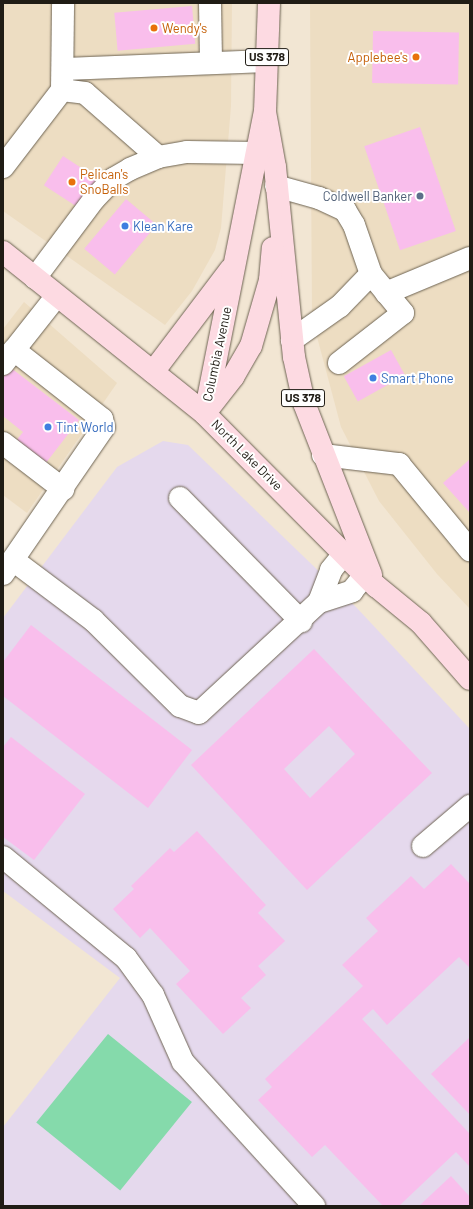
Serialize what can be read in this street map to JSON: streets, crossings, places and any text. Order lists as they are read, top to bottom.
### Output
{
  "streets": {
    "main road": ["US 378", "Columbia Avenue", "North Lake Drive"]
  },
  "crossings": [
    ["Columbia Avenue", "North Lake Drive"]
  ],
  "places": [
    "Wendy's",
    "Applebee's",
    "Pelican's SnoBalls",
    "Coldwell Banker",
    "Klean Kare",
    "Smart Phone",
    "Tint World"
  ]
}
